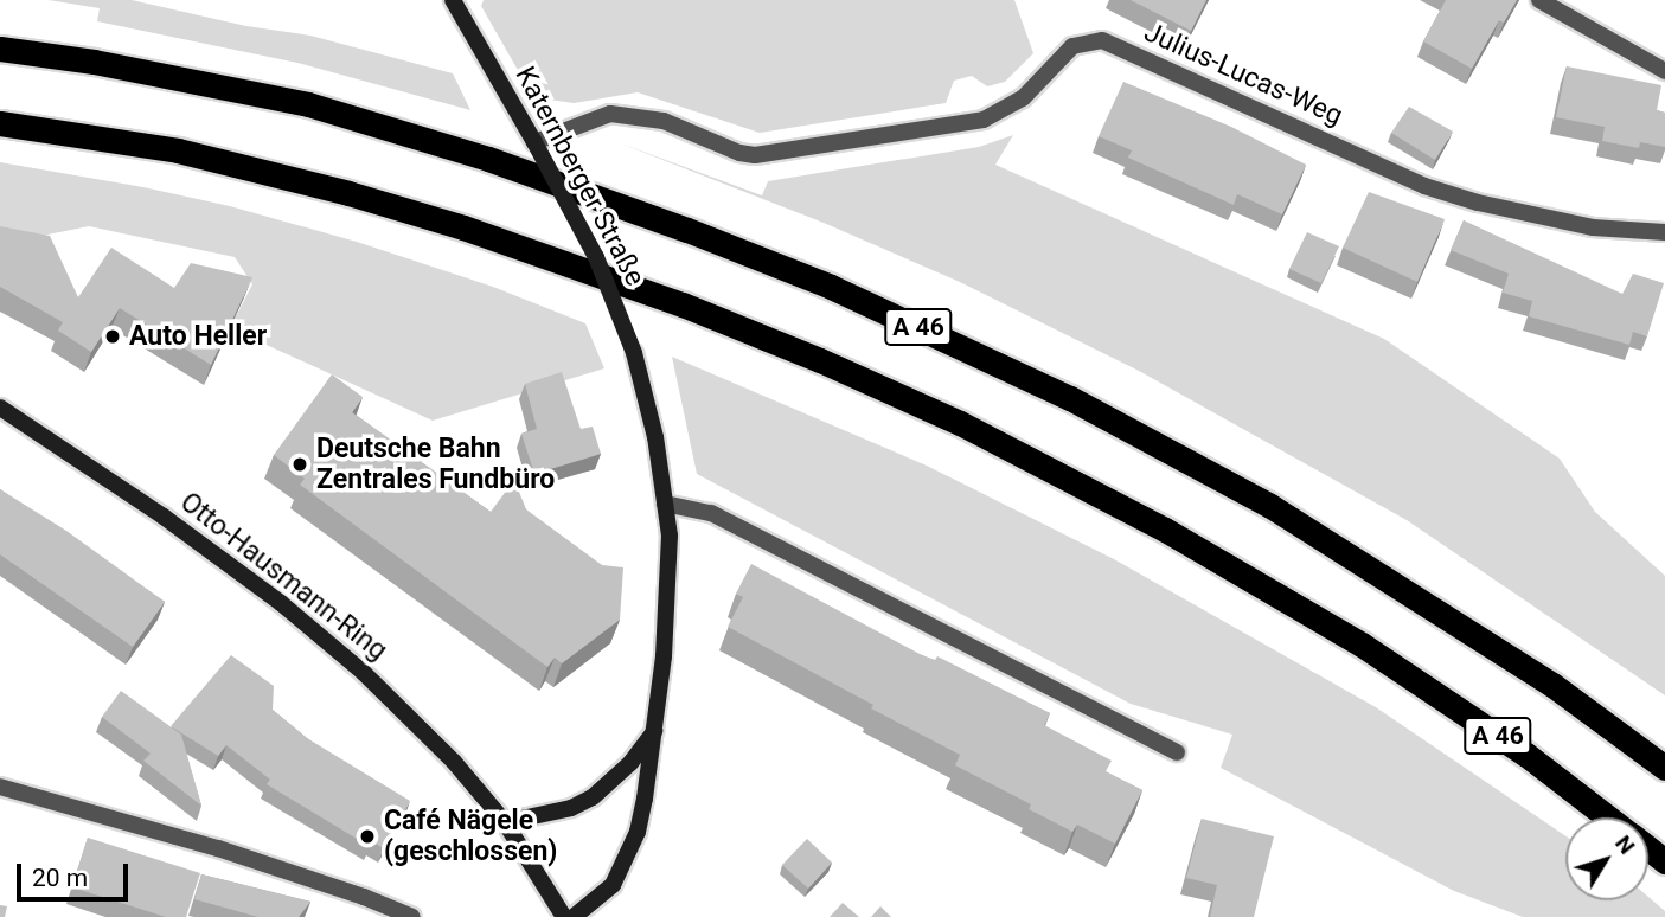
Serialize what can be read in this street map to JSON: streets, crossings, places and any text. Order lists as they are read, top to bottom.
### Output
{
  "streets": {
    "highway": ["A 46"],
    "street": ["Julius-Lucas-Weg", "Katernberger Straße", "Otto-Hausmann-Ring"]
  },
  "crossings": [
    ["Julius-Lucas-Weg", "Katernberger Straße"],
    ["Katernberger Straße", "Otto-Hausmann-Ring"]
  ],
  "places": ["Auto Heller", "Deutsche Bahn Zentrales Fundbüro", "Café Nägele (geschlossen)"],
  "scale_bar": "20 m",
  "north": "top right"
}
